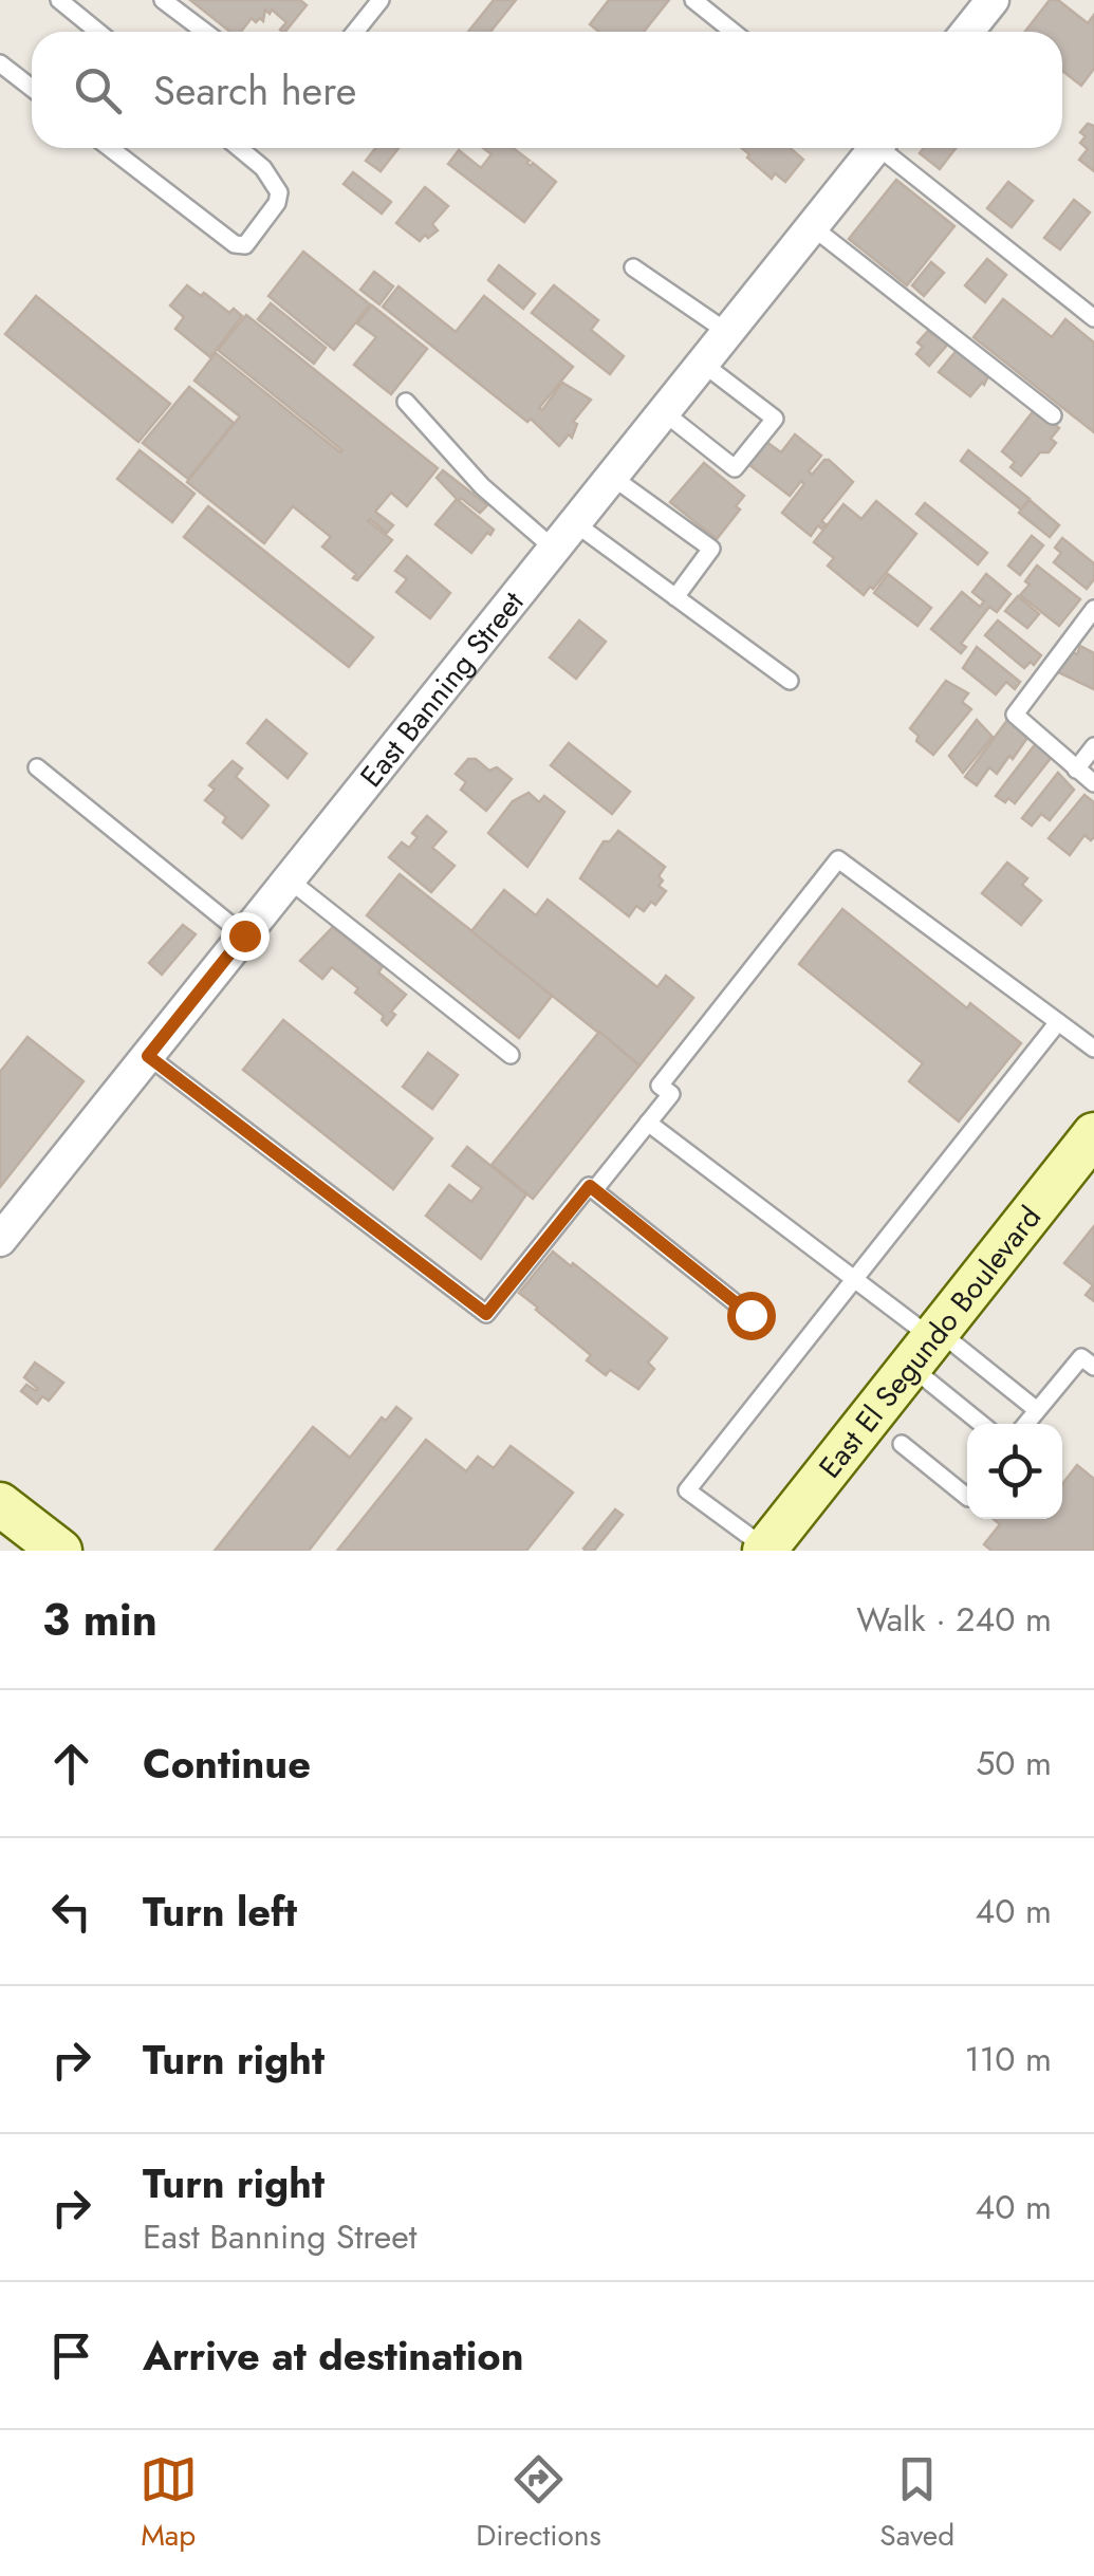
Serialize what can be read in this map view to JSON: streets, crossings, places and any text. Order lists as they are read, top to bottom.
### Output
{
  "streets": {
    "street": ["East Banning Street", "East El Segundo Boulevard"]
  },
  "page": {
    "search": "Search here",
    "heading": ["3 min", "Walk · 240 m"],
    "list": [
      ["Continue", "50 m"],
      ["Turn left", "40 m"],
      ["Turn right", "110 m"],
      ["Turn right", "East Banning Street", "40 m"],
      "Arrive at destination"
    ],
    "nav": ["Map", "Directions", "Saved"]
  }
}
